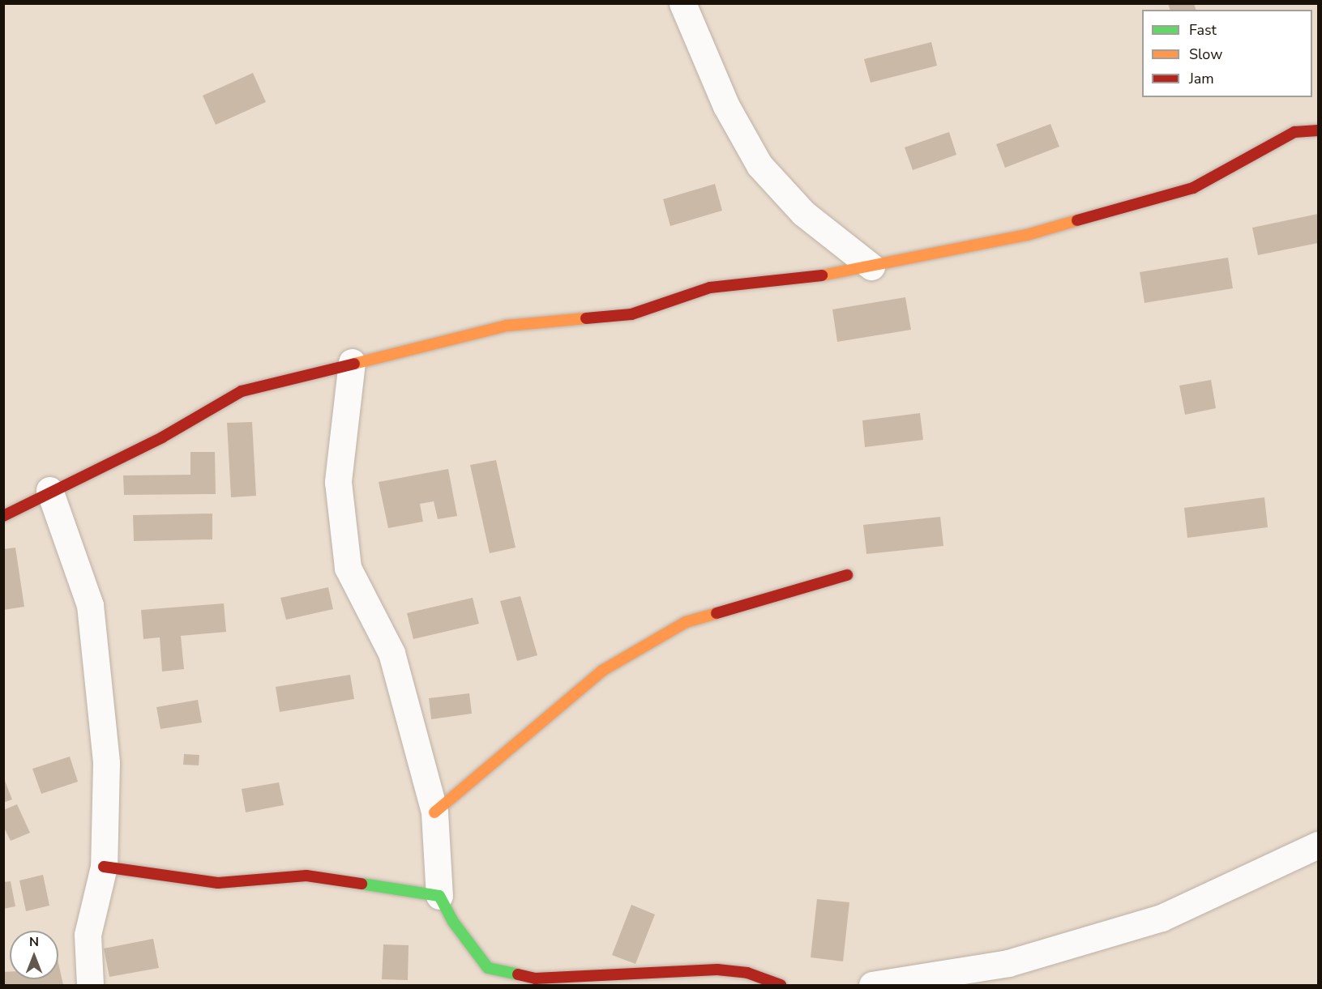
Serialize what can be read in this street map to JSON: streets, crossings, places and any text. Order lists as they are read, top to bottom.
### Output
{
  "legend": ["Fast", "Slow", "Jam"],
  "north": "top"
}
